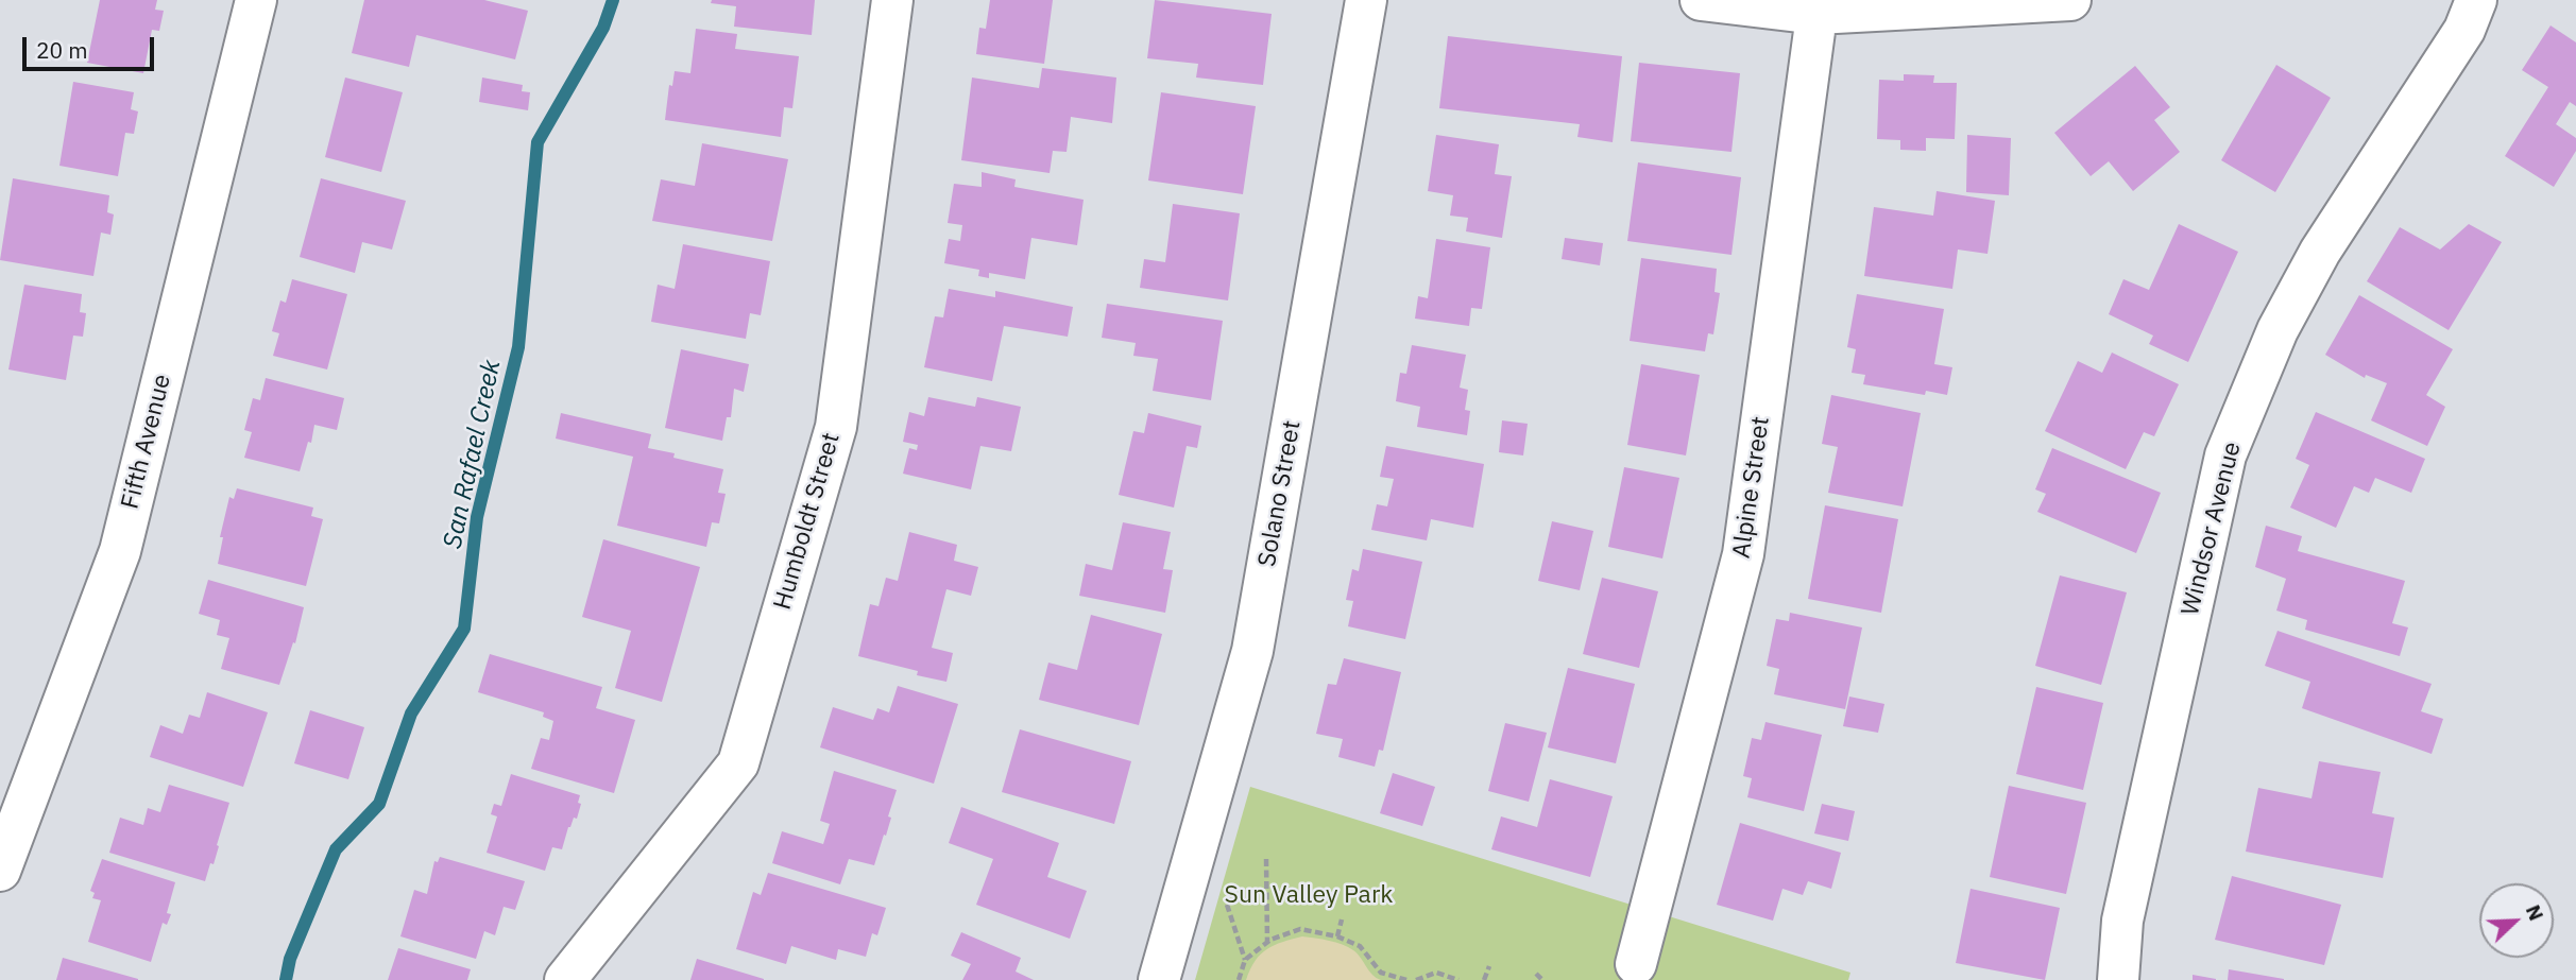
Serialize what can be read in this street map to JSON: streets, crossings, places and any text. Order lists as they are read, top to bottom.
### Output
{
  "streets": {
    "street": [
      "Fifth Avenue",
      "Alpine Street",
      "Solano Street",
      "Humboldt Street",
      "Windsor Avenue"
    ]
  },
  "water": ["San Rafael Creek"],
  "parks": ["Sun Valley Park"],
  "scale_bar": "20 m",
  "north": "top right"
}
